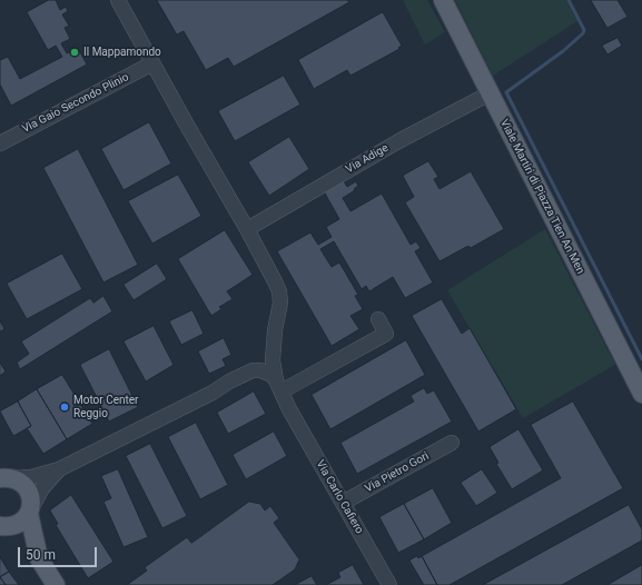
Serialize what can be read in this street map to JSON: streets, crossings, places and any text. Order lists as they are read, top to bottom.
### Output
{
  "streets": {
    "main road": ["Viale Martiri di Piazza Tien An Men"],
    "street": [
      "Via Gaio Secondo Plinio",
      "Via Adige",
      "Via Pietro Gori",
      "Via Carlo Cafiero"
    ]
  },
  "crossings": [
    ["Via Adige", "Viale Martiri di Piazza Tien An Men"],
    ["Via Pietro Gori", "Via Carlo Cafiero"]
  ],
  "places": ["Il Mappamondo", "Motor Center Reggio"],
  "scale_bar": "50 m"
}
